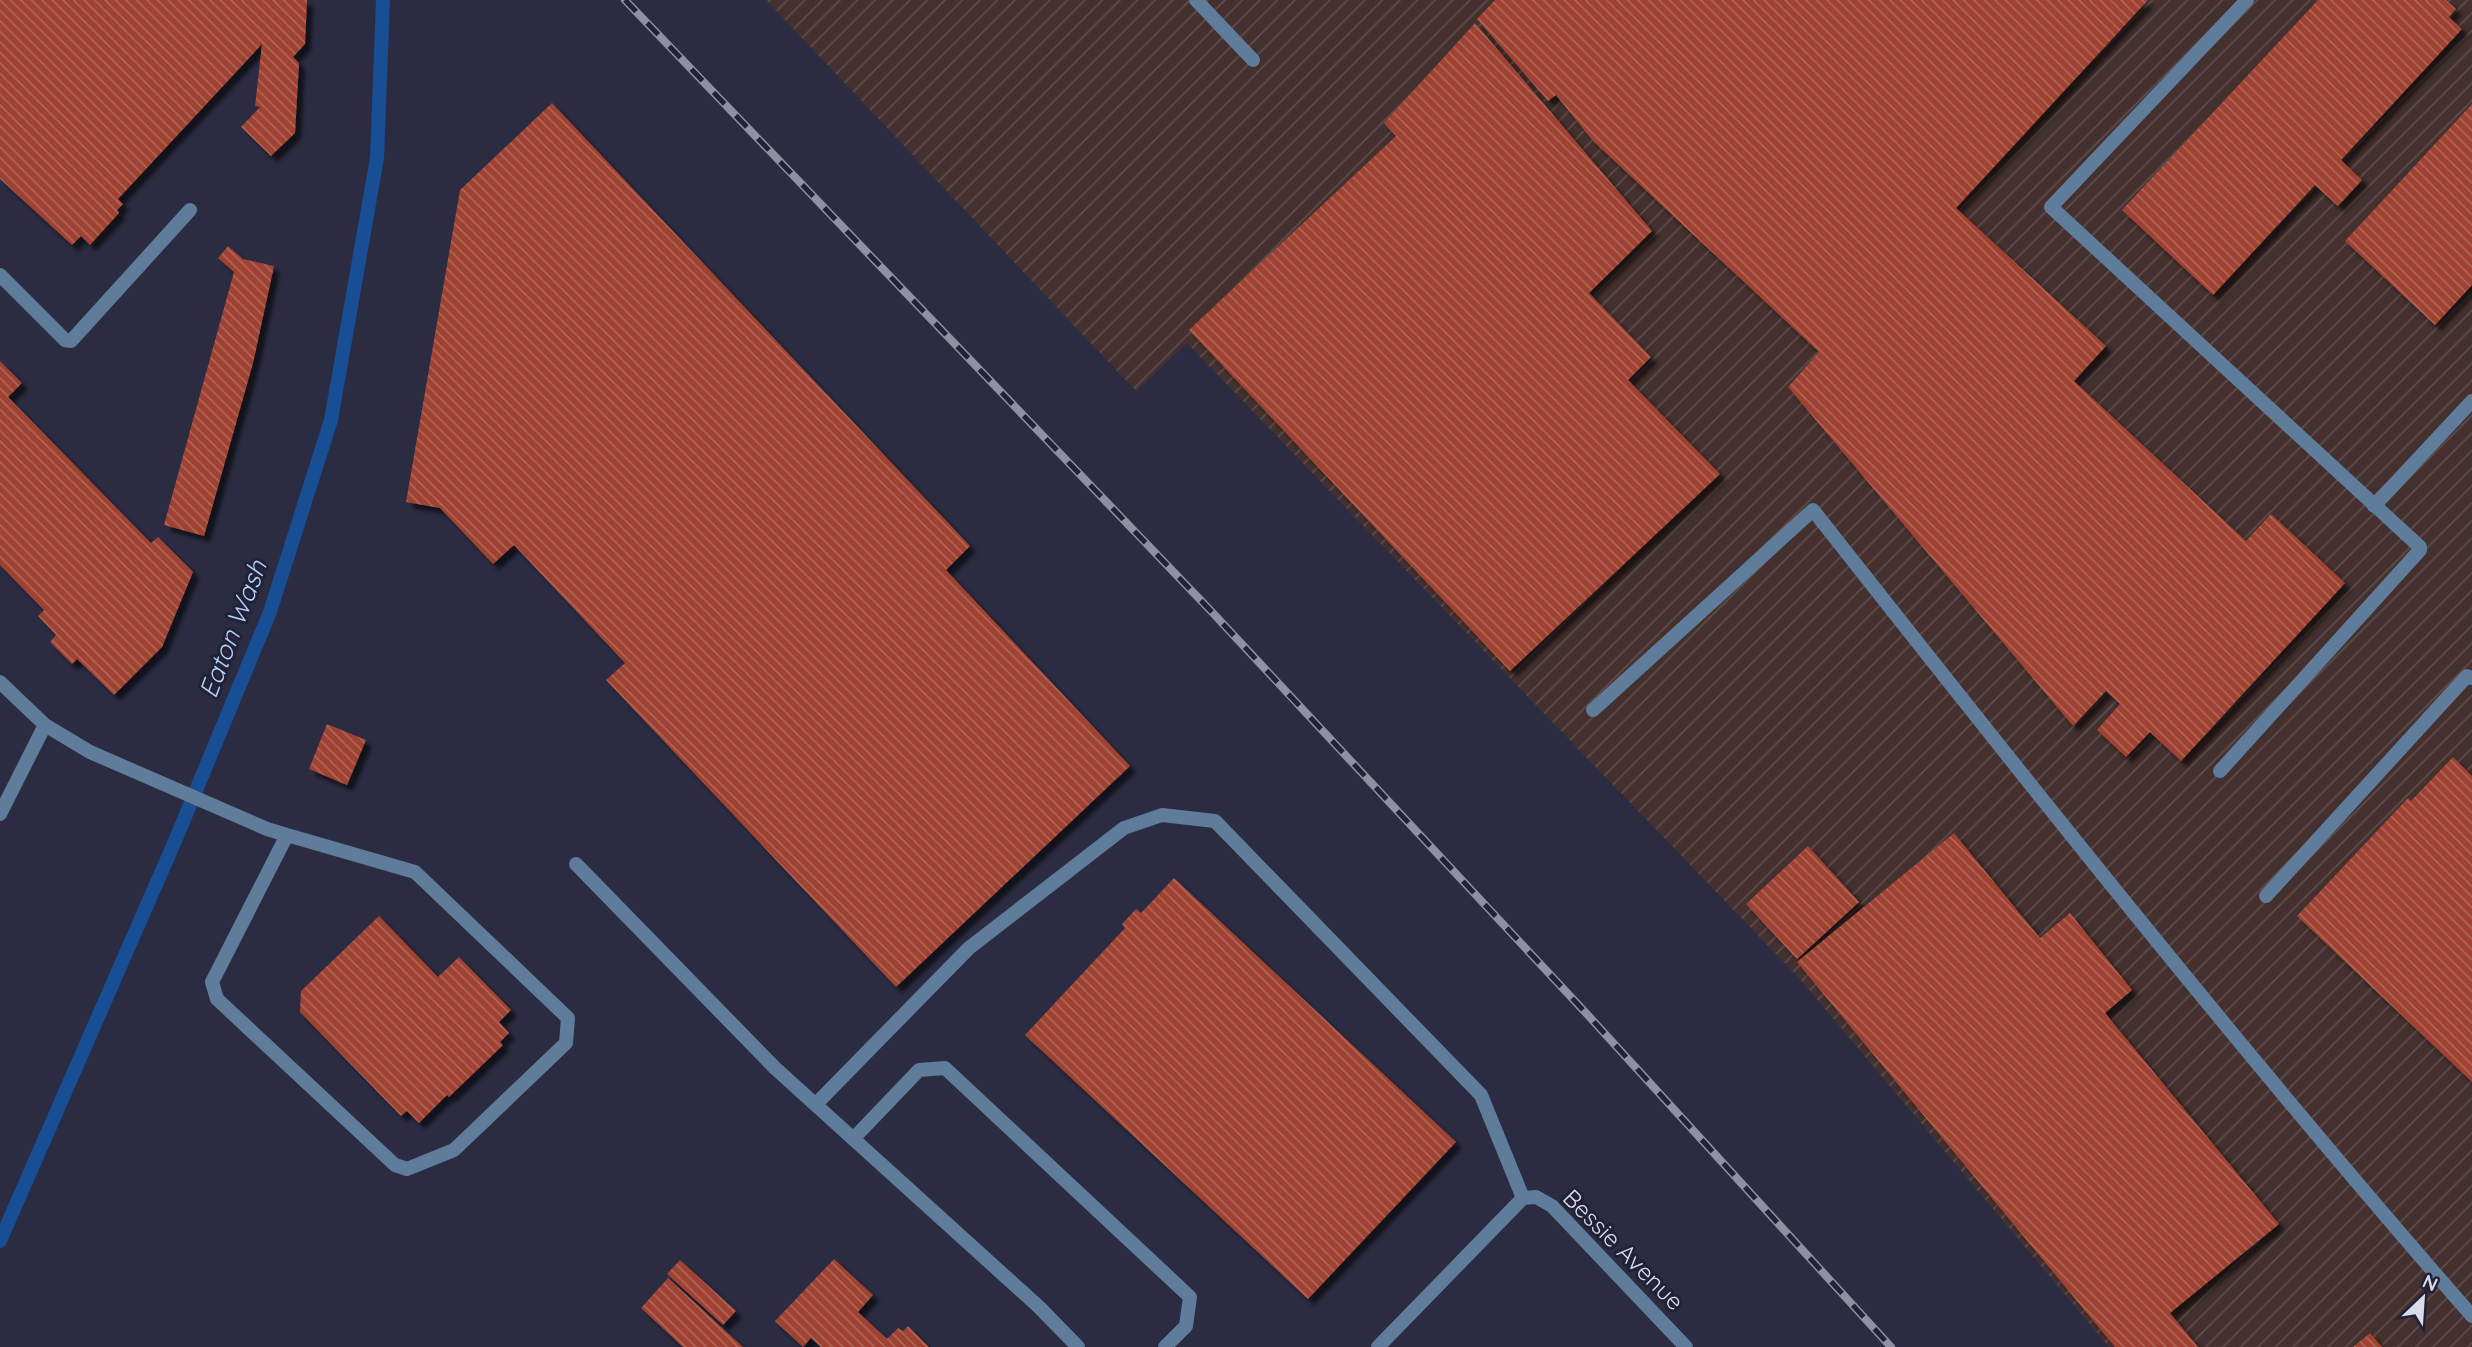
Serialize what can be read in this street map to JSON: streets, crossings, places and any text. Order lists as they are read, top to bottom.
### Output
{
  "streets": {
    "street": ["Bessie Avenue"]
  },
  "water": ["Eaton Wash"],
  "north": "top right"
}
